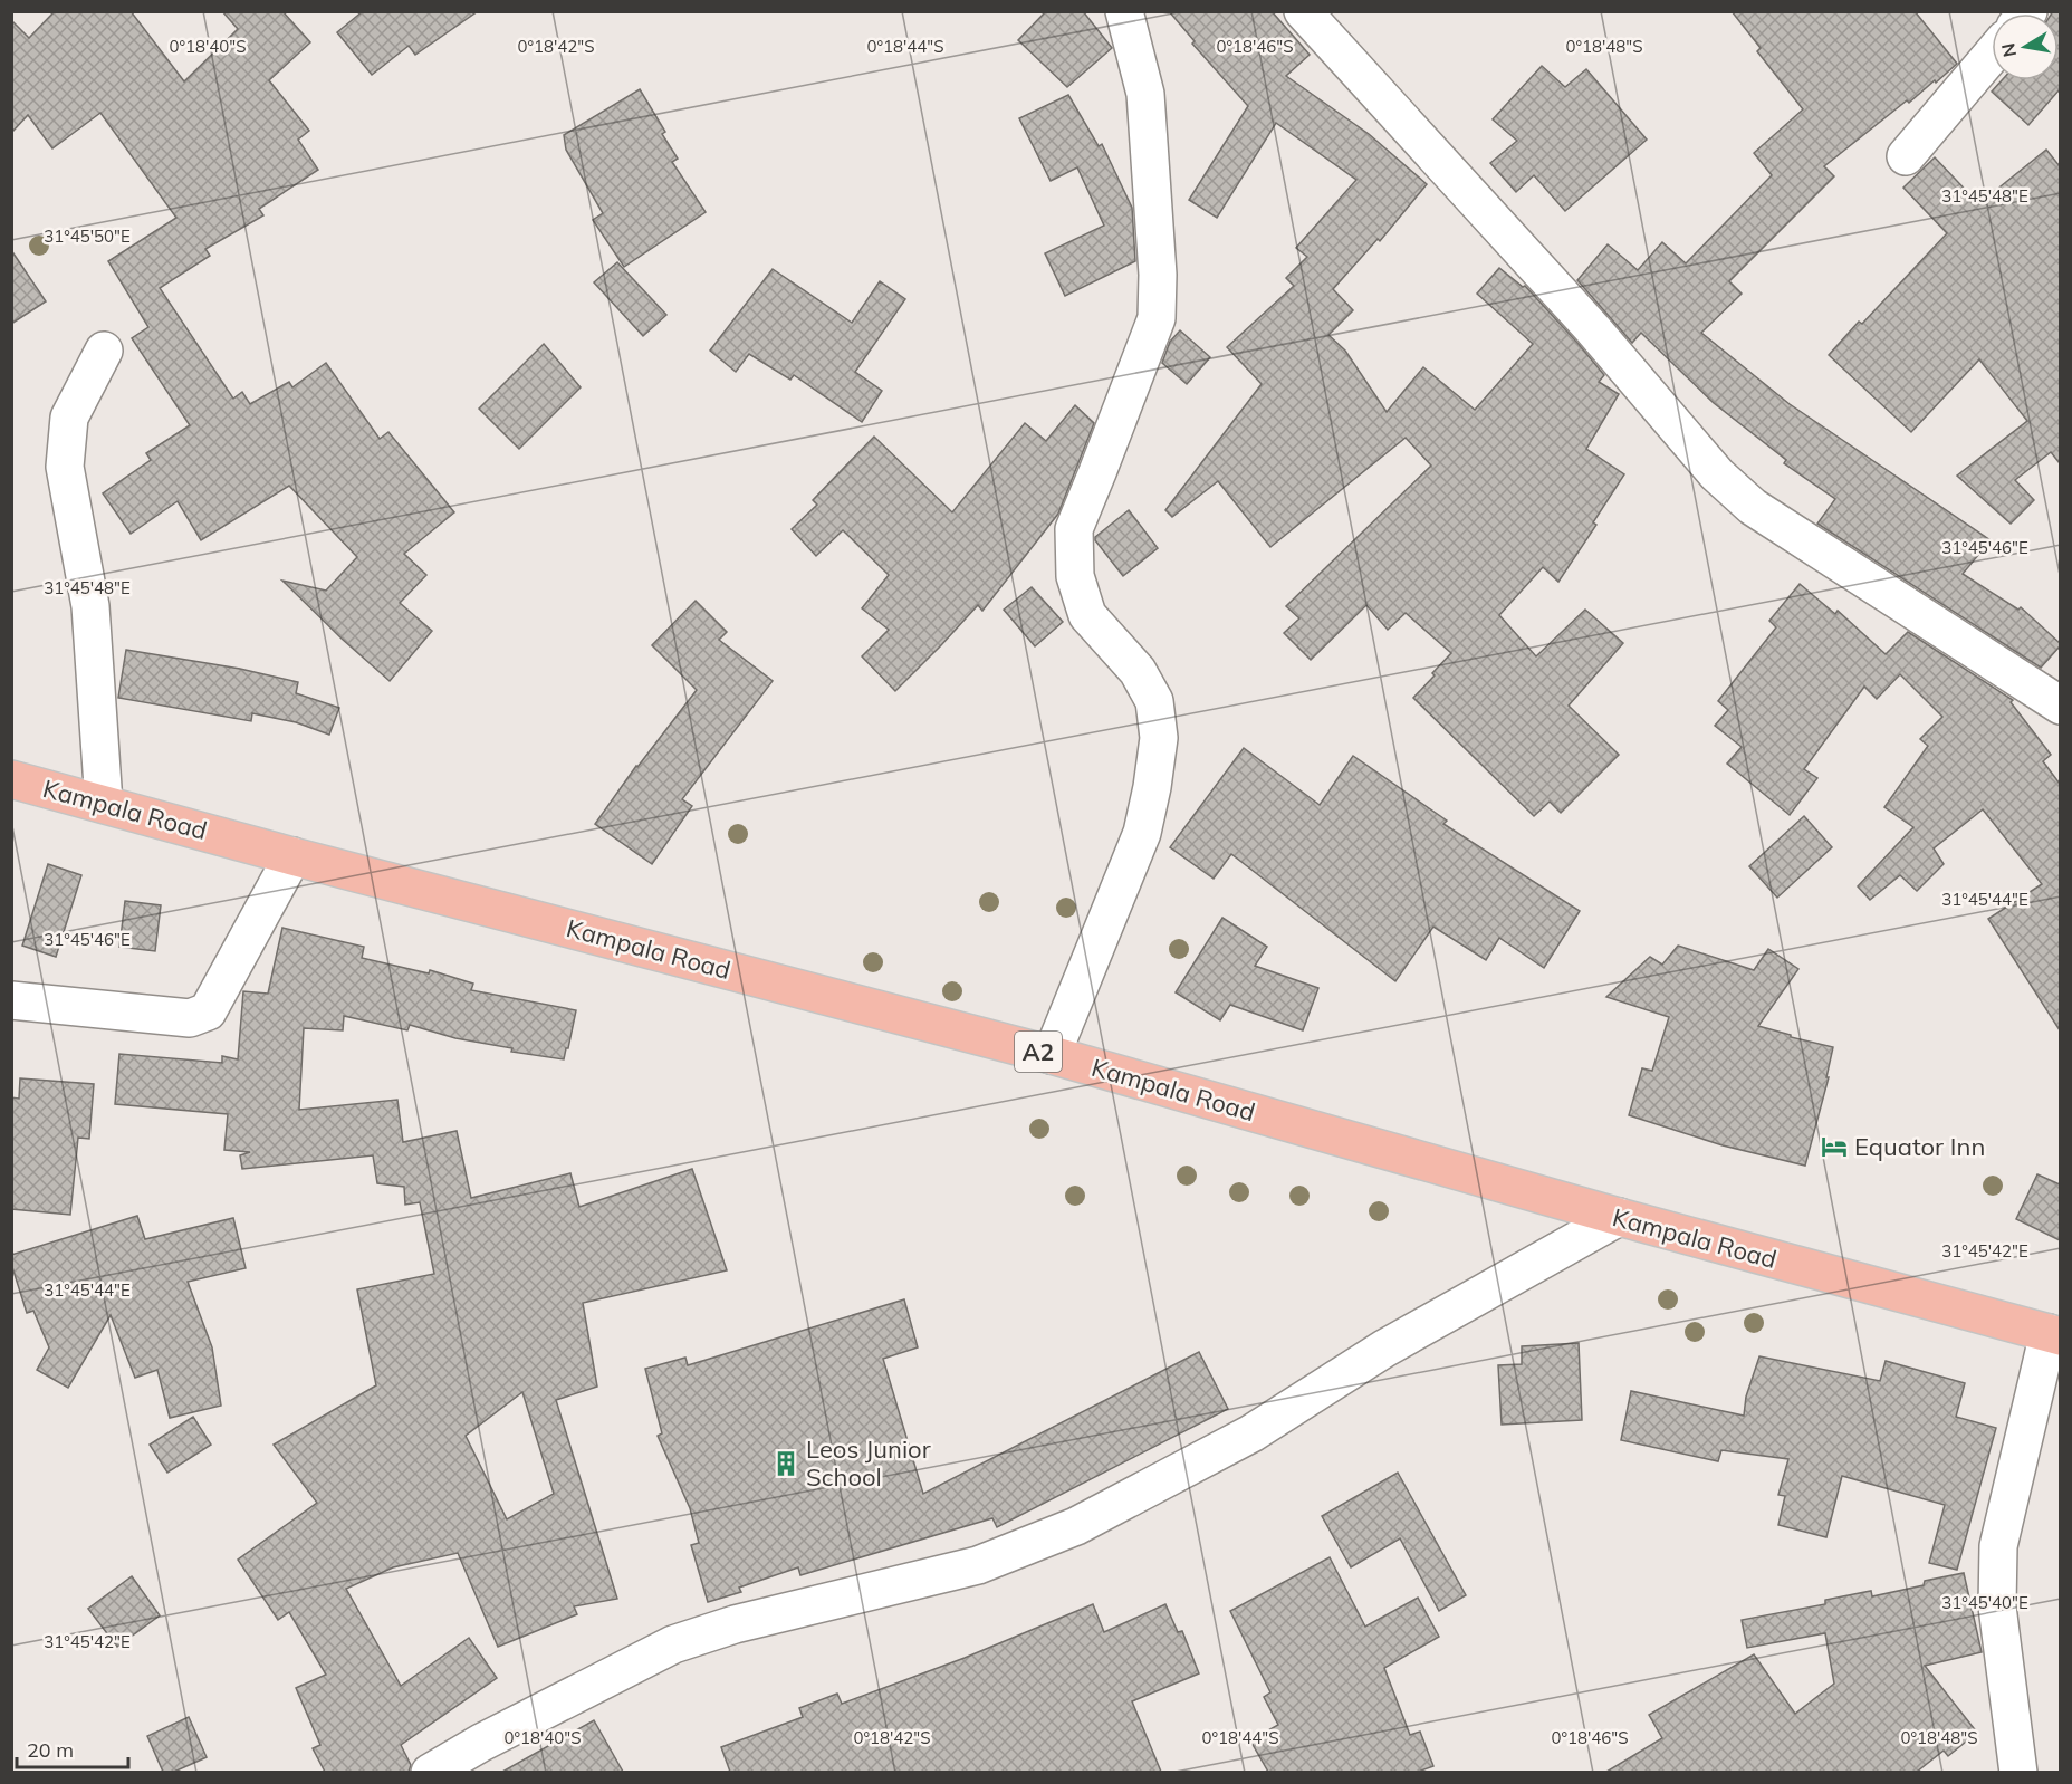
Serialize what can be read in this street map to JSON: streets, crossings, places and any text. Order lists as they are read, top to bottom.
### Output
{
  "streets": {
    "main road": ["Kampala Road", "A2"]
  },
  "places": {
    "hotel": ["Equator Inn"],
    "building": ["Leos Junior School"]
  },
  "scale_bar": "20 m",
  "north": "left",
  "coordinates": [
    "0°18'40\"S",
    "0°18'42\"S",
    "0°18'44\"S",
    "0°18'46\"S",
    "0°18'48\"S",
    "31°45'48\"E",
    "31°45'50\"E",
    "31°45'46\"E",
    "31°45'44\"E",
    "31°45'42\"E",
    "31°45'40\"E"
  ]
}
